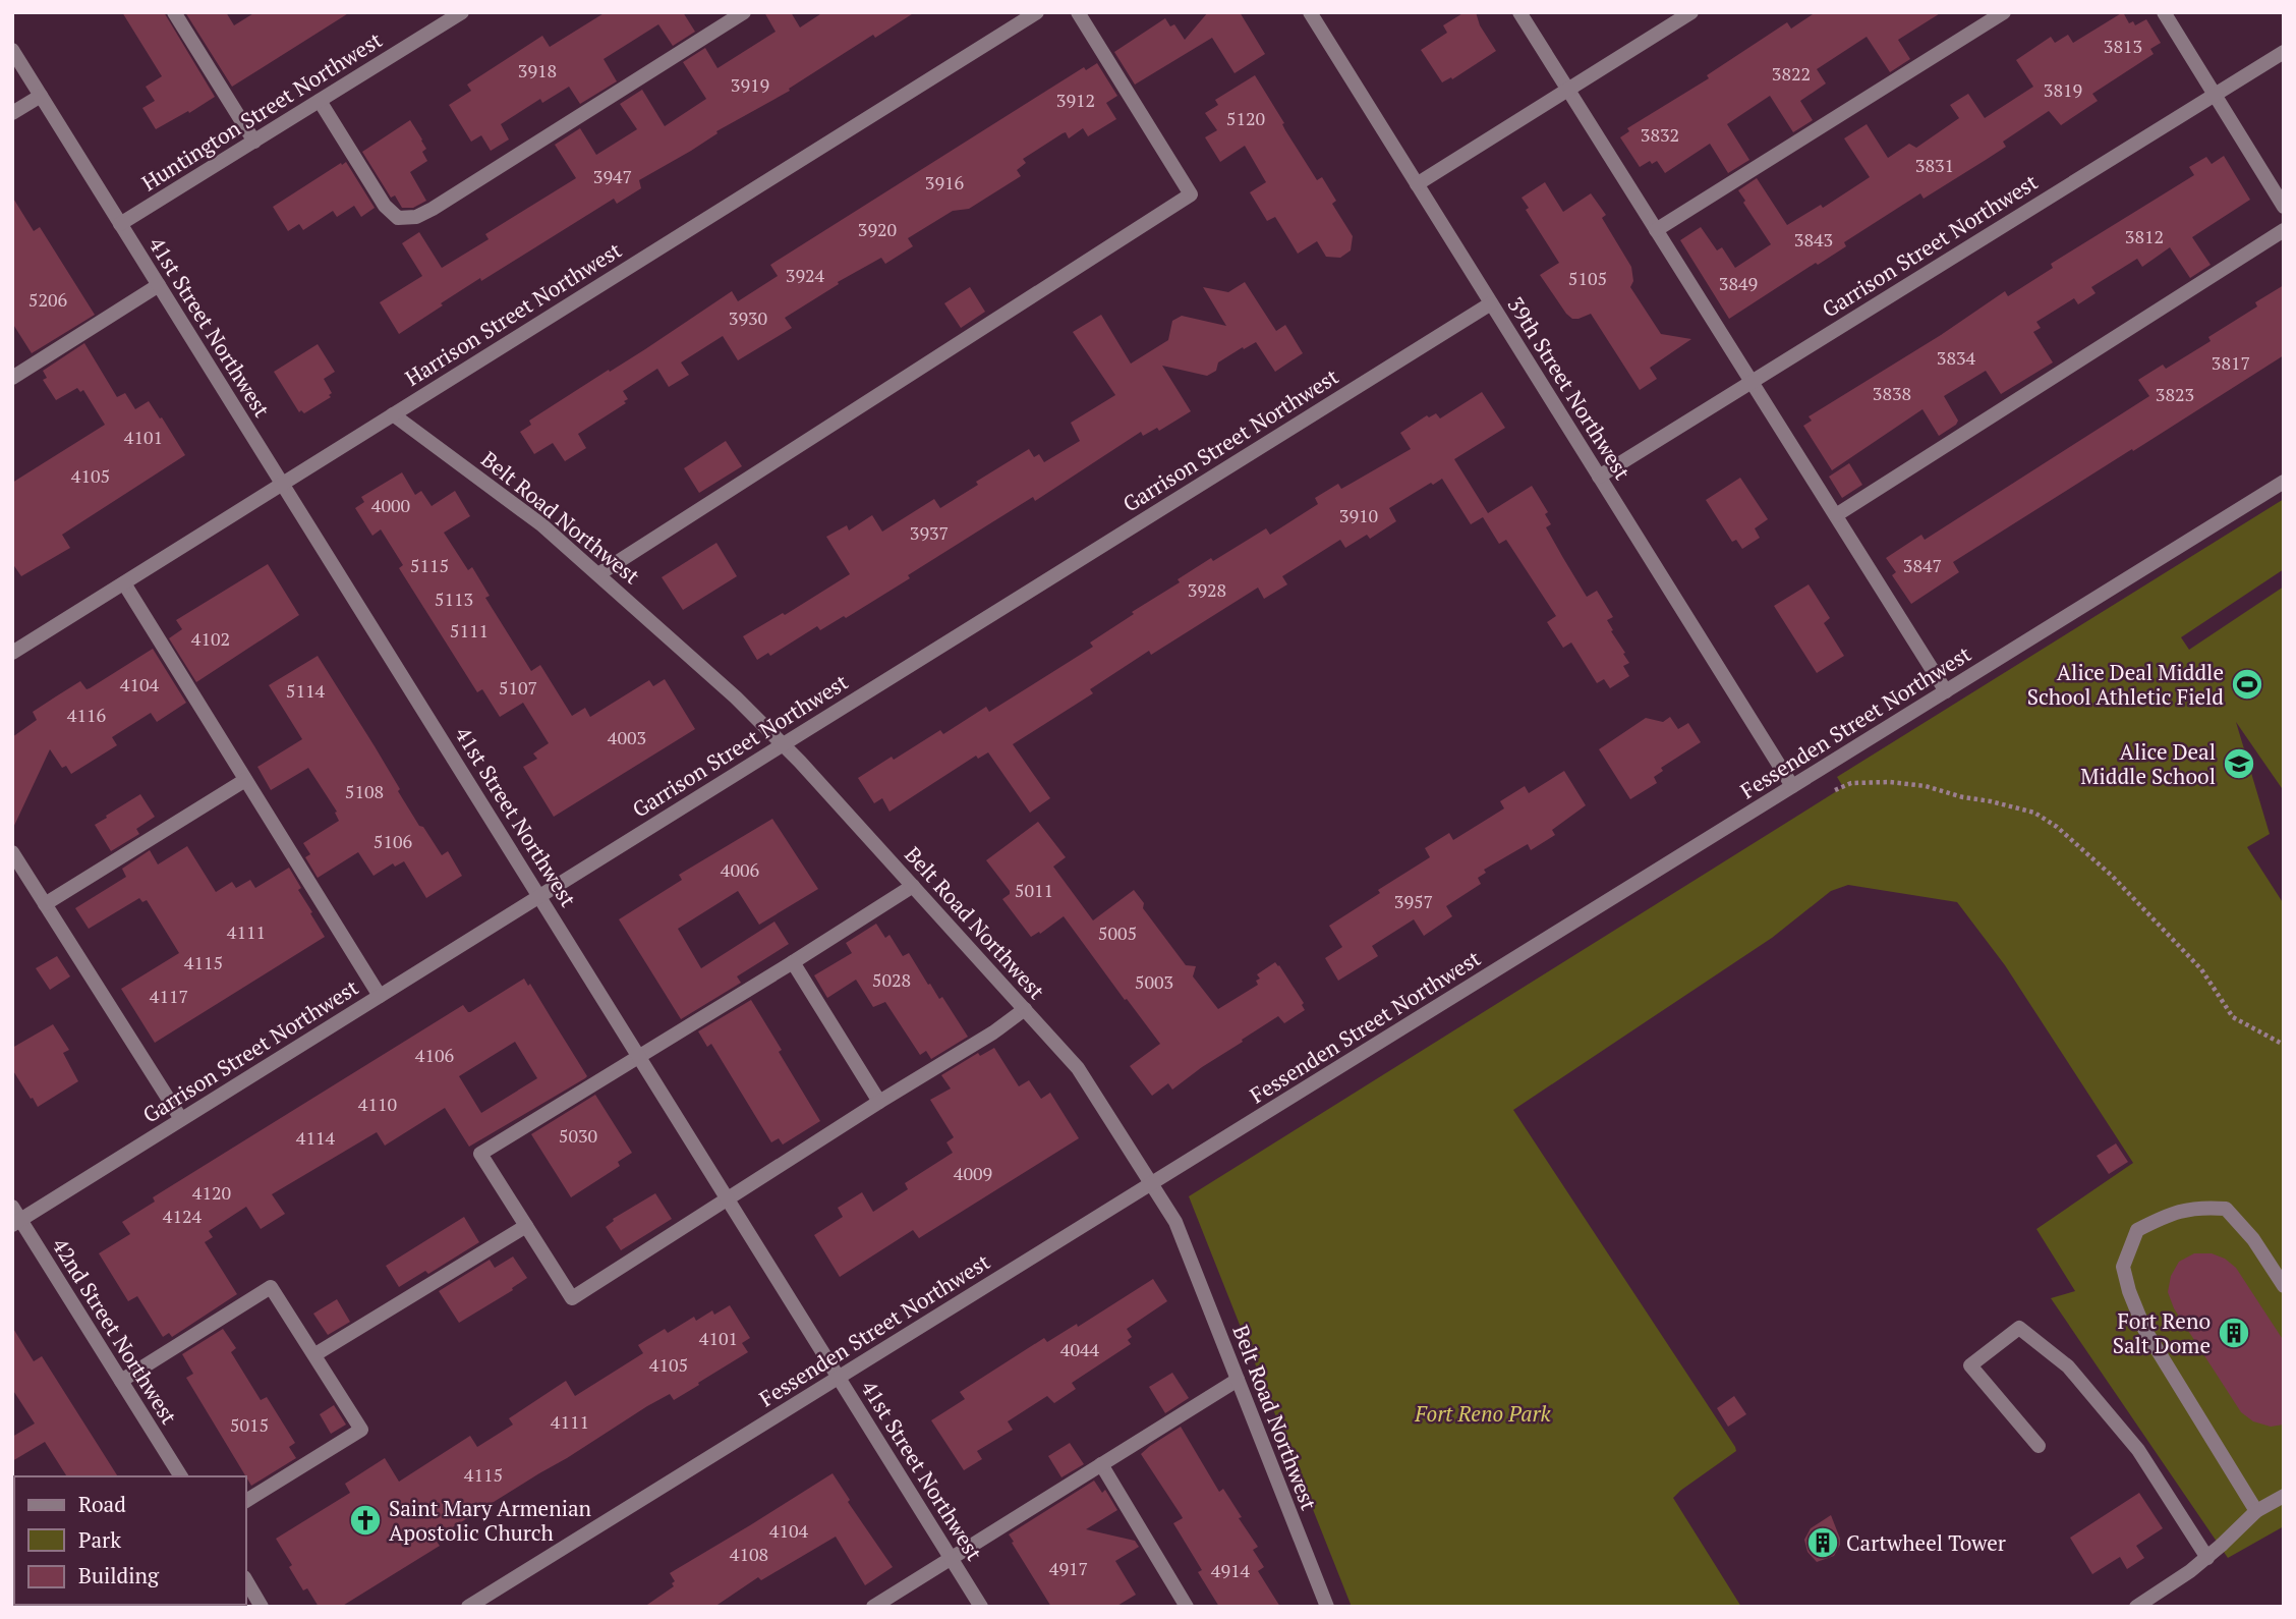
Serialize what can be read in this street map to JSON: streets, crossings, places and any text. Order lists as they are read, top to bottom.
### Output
{
  "streets": {
    "street": [
      "Huntington Street Northwest",
      "Garrison Street Northwest",
      "Harrison Street Northwest",
      "41st Street Northwest",
      "39th Street Northwest",
      "Belt Road Northwest",
      "Fessenden Street Northwest",
      "42nd Street Northwest"
    ]
  },
  "crossings": [
    ["Huntington Street Northwest", "41st Street Northwest"],
    ["Garrison Street Northwest", "41st Street Northwest"],
    ["Garrison Street Northwest", "39th Street Northwest"],
    ["Garrison Street Northwest", "Belt Road Northwest"],
    ["Garrison Street Northwest", "42nd Street Northwest"],
    ["Harrison Street Northwest", "41st Street Northwest"],
    ["Harrison Street Northwest", "Belt Road Northwest"],
    ["41st Street Northwest", "Fessenden Street Northwest"],
    ["39th Street Northwest", "Fessenden Street Northwest"],
    ["Belt Road Northwest", "Fessenden Street Northwest"]
  ],
  "parks": ["Fort Reno Park"],
  "places": {
    "sports": ["Alice Deal Middle School Athletic Field"],
    "school or university": ["Alice Deal Middle School"],
    "building": ["Fort Reno Salt Dome", "Cartwheel Tower"],
    "church": ["Saint Mary Armenian Apostolic Church"]
  },
  "house_numbers": [
    "3813",
    "3918",
    "3822",
    "3919",
    "3819",
    "3912",
    "5120",
    "3832",
    "3831",
    "3947",
    "3916",
    "3920",
    "3812",
    "3843",
    "3924",
    "5105",
    "3849",
    "5206",
    "3930",
    "3834",
    "3817",
    "3838",
    "3823",
    "4101",
    "4105",
    "4000",
    "3910",
    "3937",
    "5115",
    "3847",
    "3928",
    "5113",
    "5111",
    "4102",
    "4104",
    "5107",
    "5114",
    "4116",
    "4003",
    "5108",
    "5106",
    "4006",
    "5011",
    "3957",
    "4111",
    "5005",
    "4115",
    "5028",
    "5003",
    "4117",
    "4106",
    "4110",
    "5030",
    "4114",
    "4009",
    "4120",
    "4124",
    "4101",
    "4044",
    "4105",
    "4111",
    "5015",
    "4115",
    "4104",
    "4108",
    "4917",
    "4914"
  ],
  "legend": ["Road", "Park", "Building"]
}
